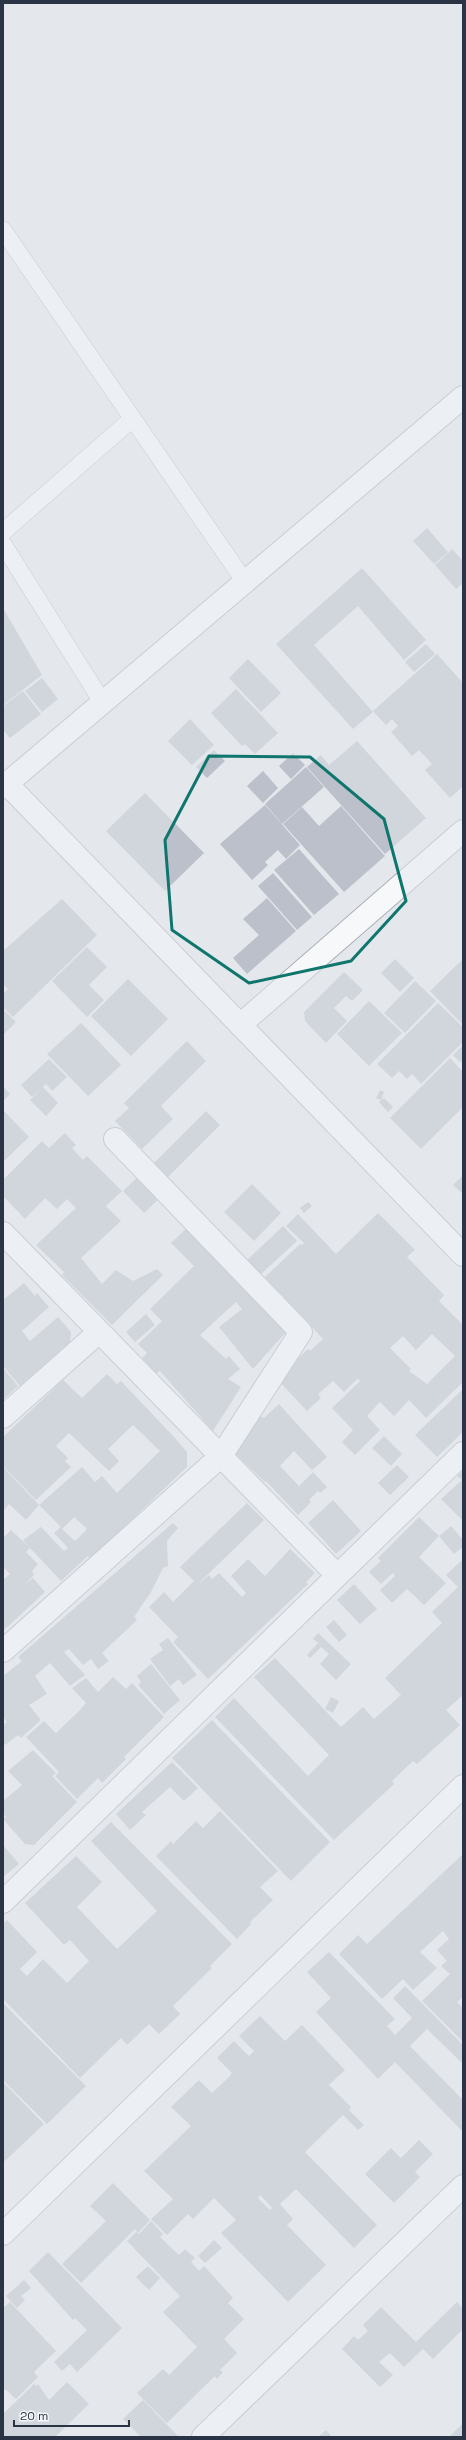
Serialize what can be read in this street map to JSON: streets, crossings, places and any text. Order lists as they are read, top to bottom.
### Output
{
  "scale_bar": "20 m"
}
